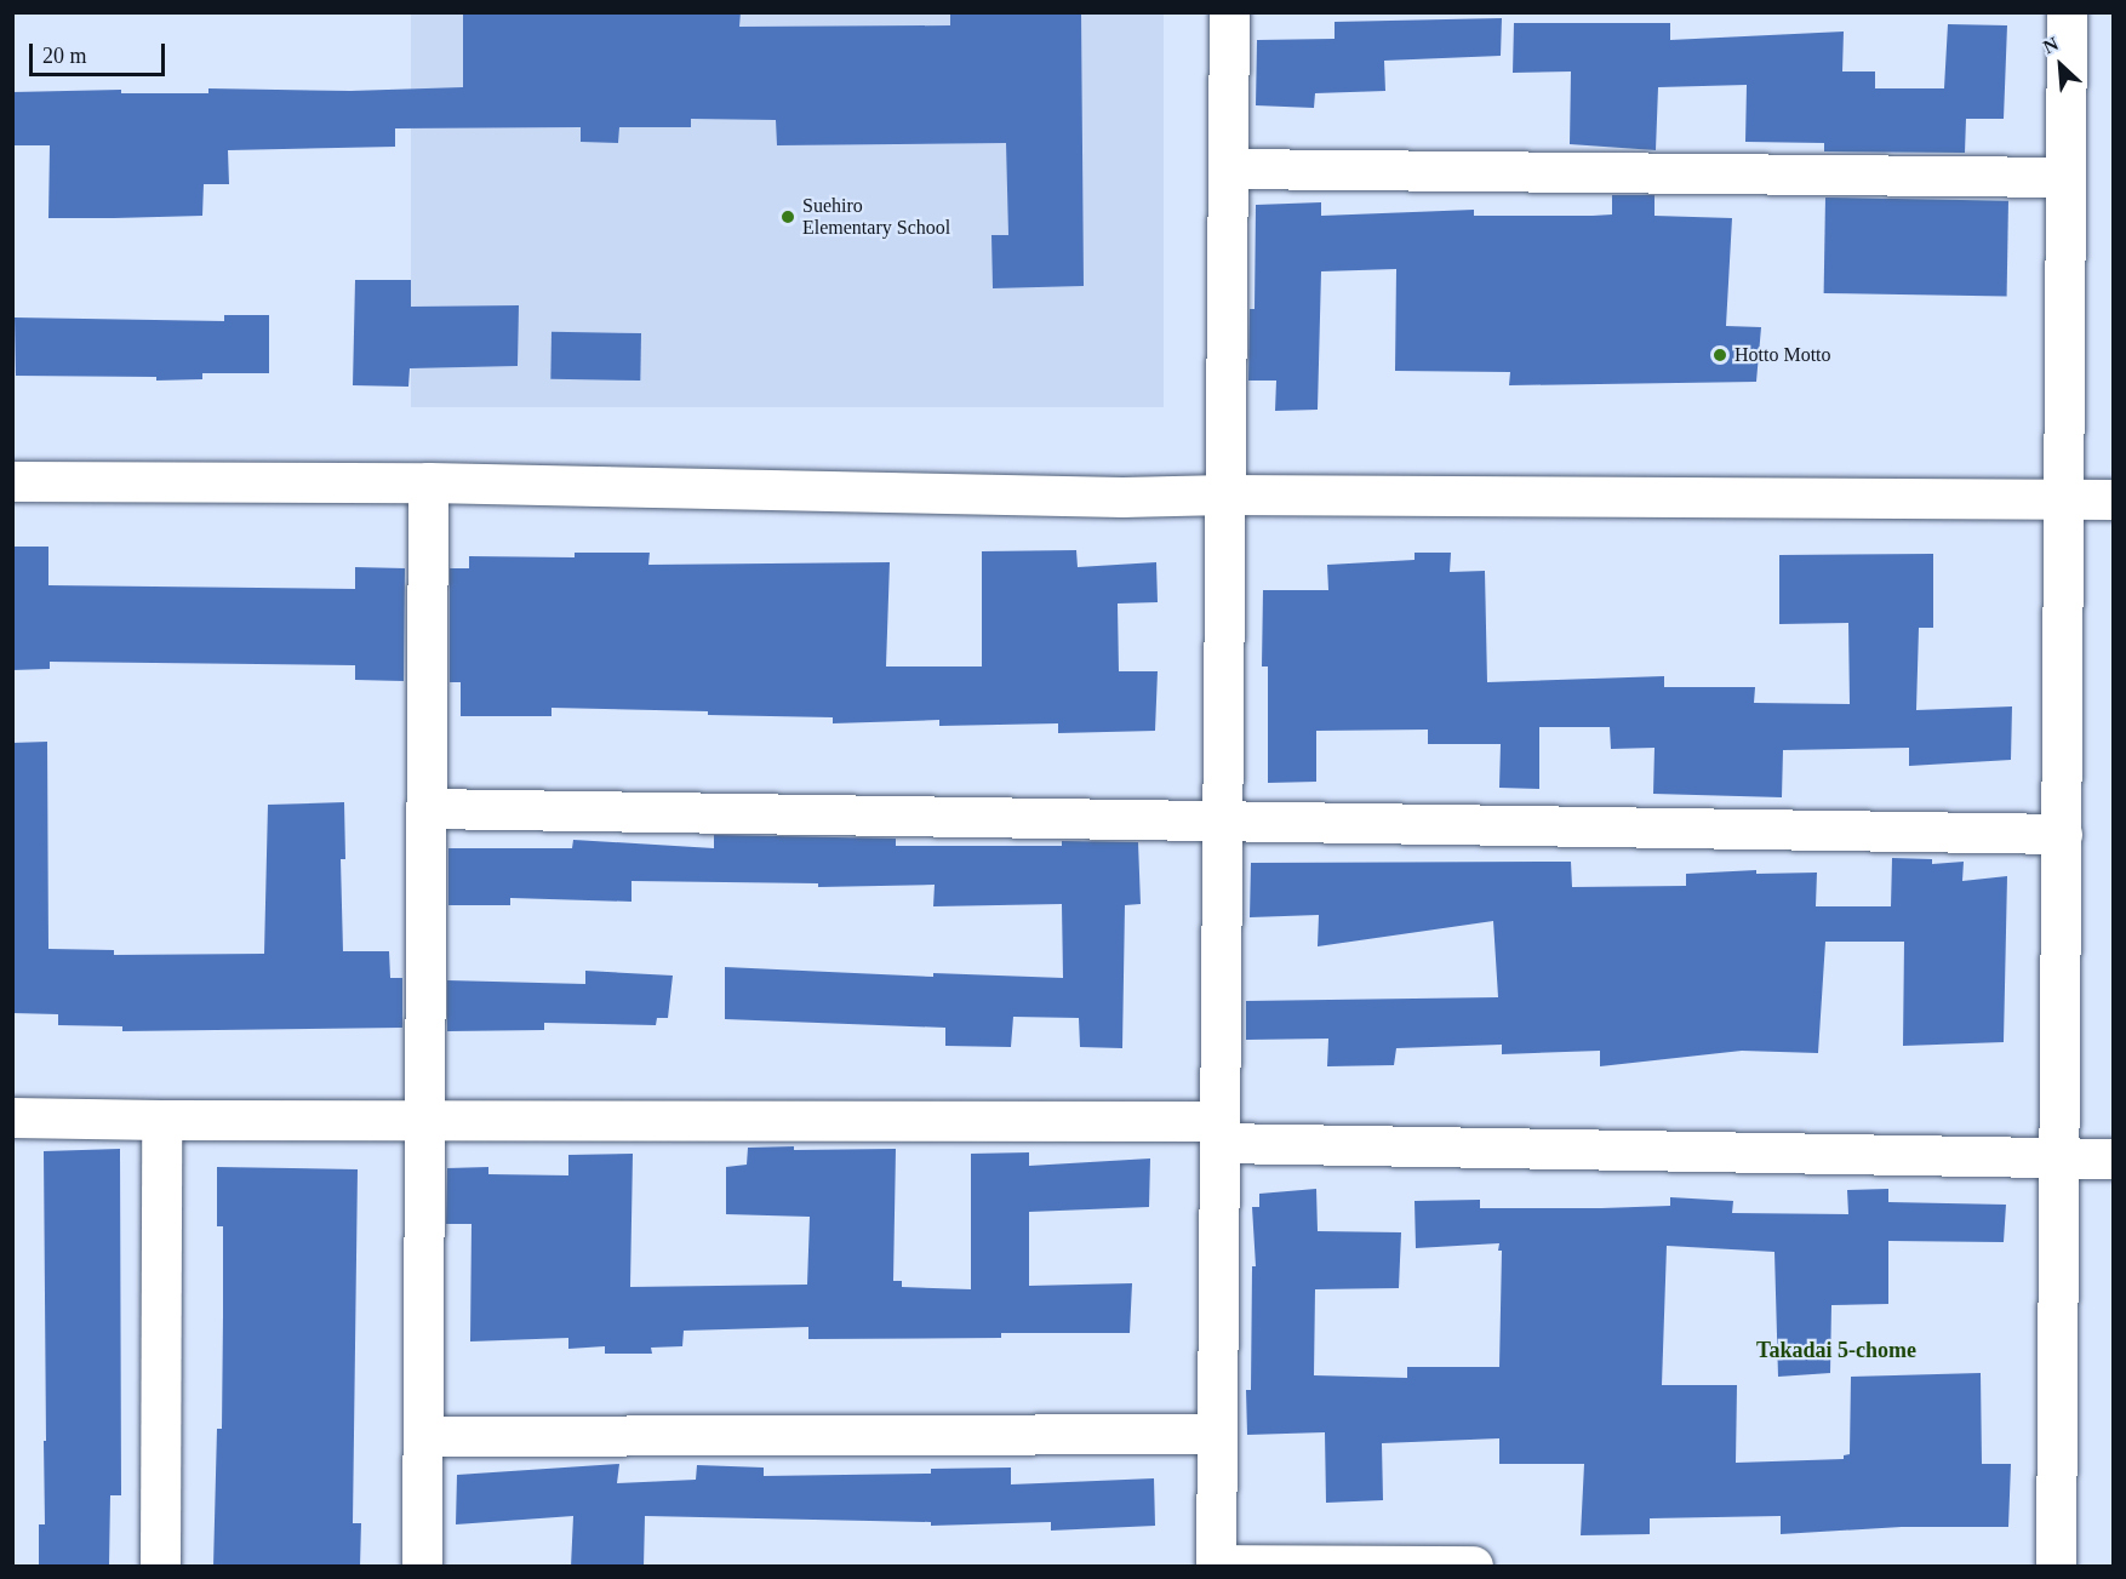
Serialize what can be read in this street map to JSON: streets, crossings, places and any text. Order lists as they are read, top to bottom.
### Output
{
  "districts": ["Takadai 5-chome"],
  "places": ["Suehiro Elementary School", "Hotto Motto"],
  "scale_bar": "20 m",
  "north": "top left"
}
